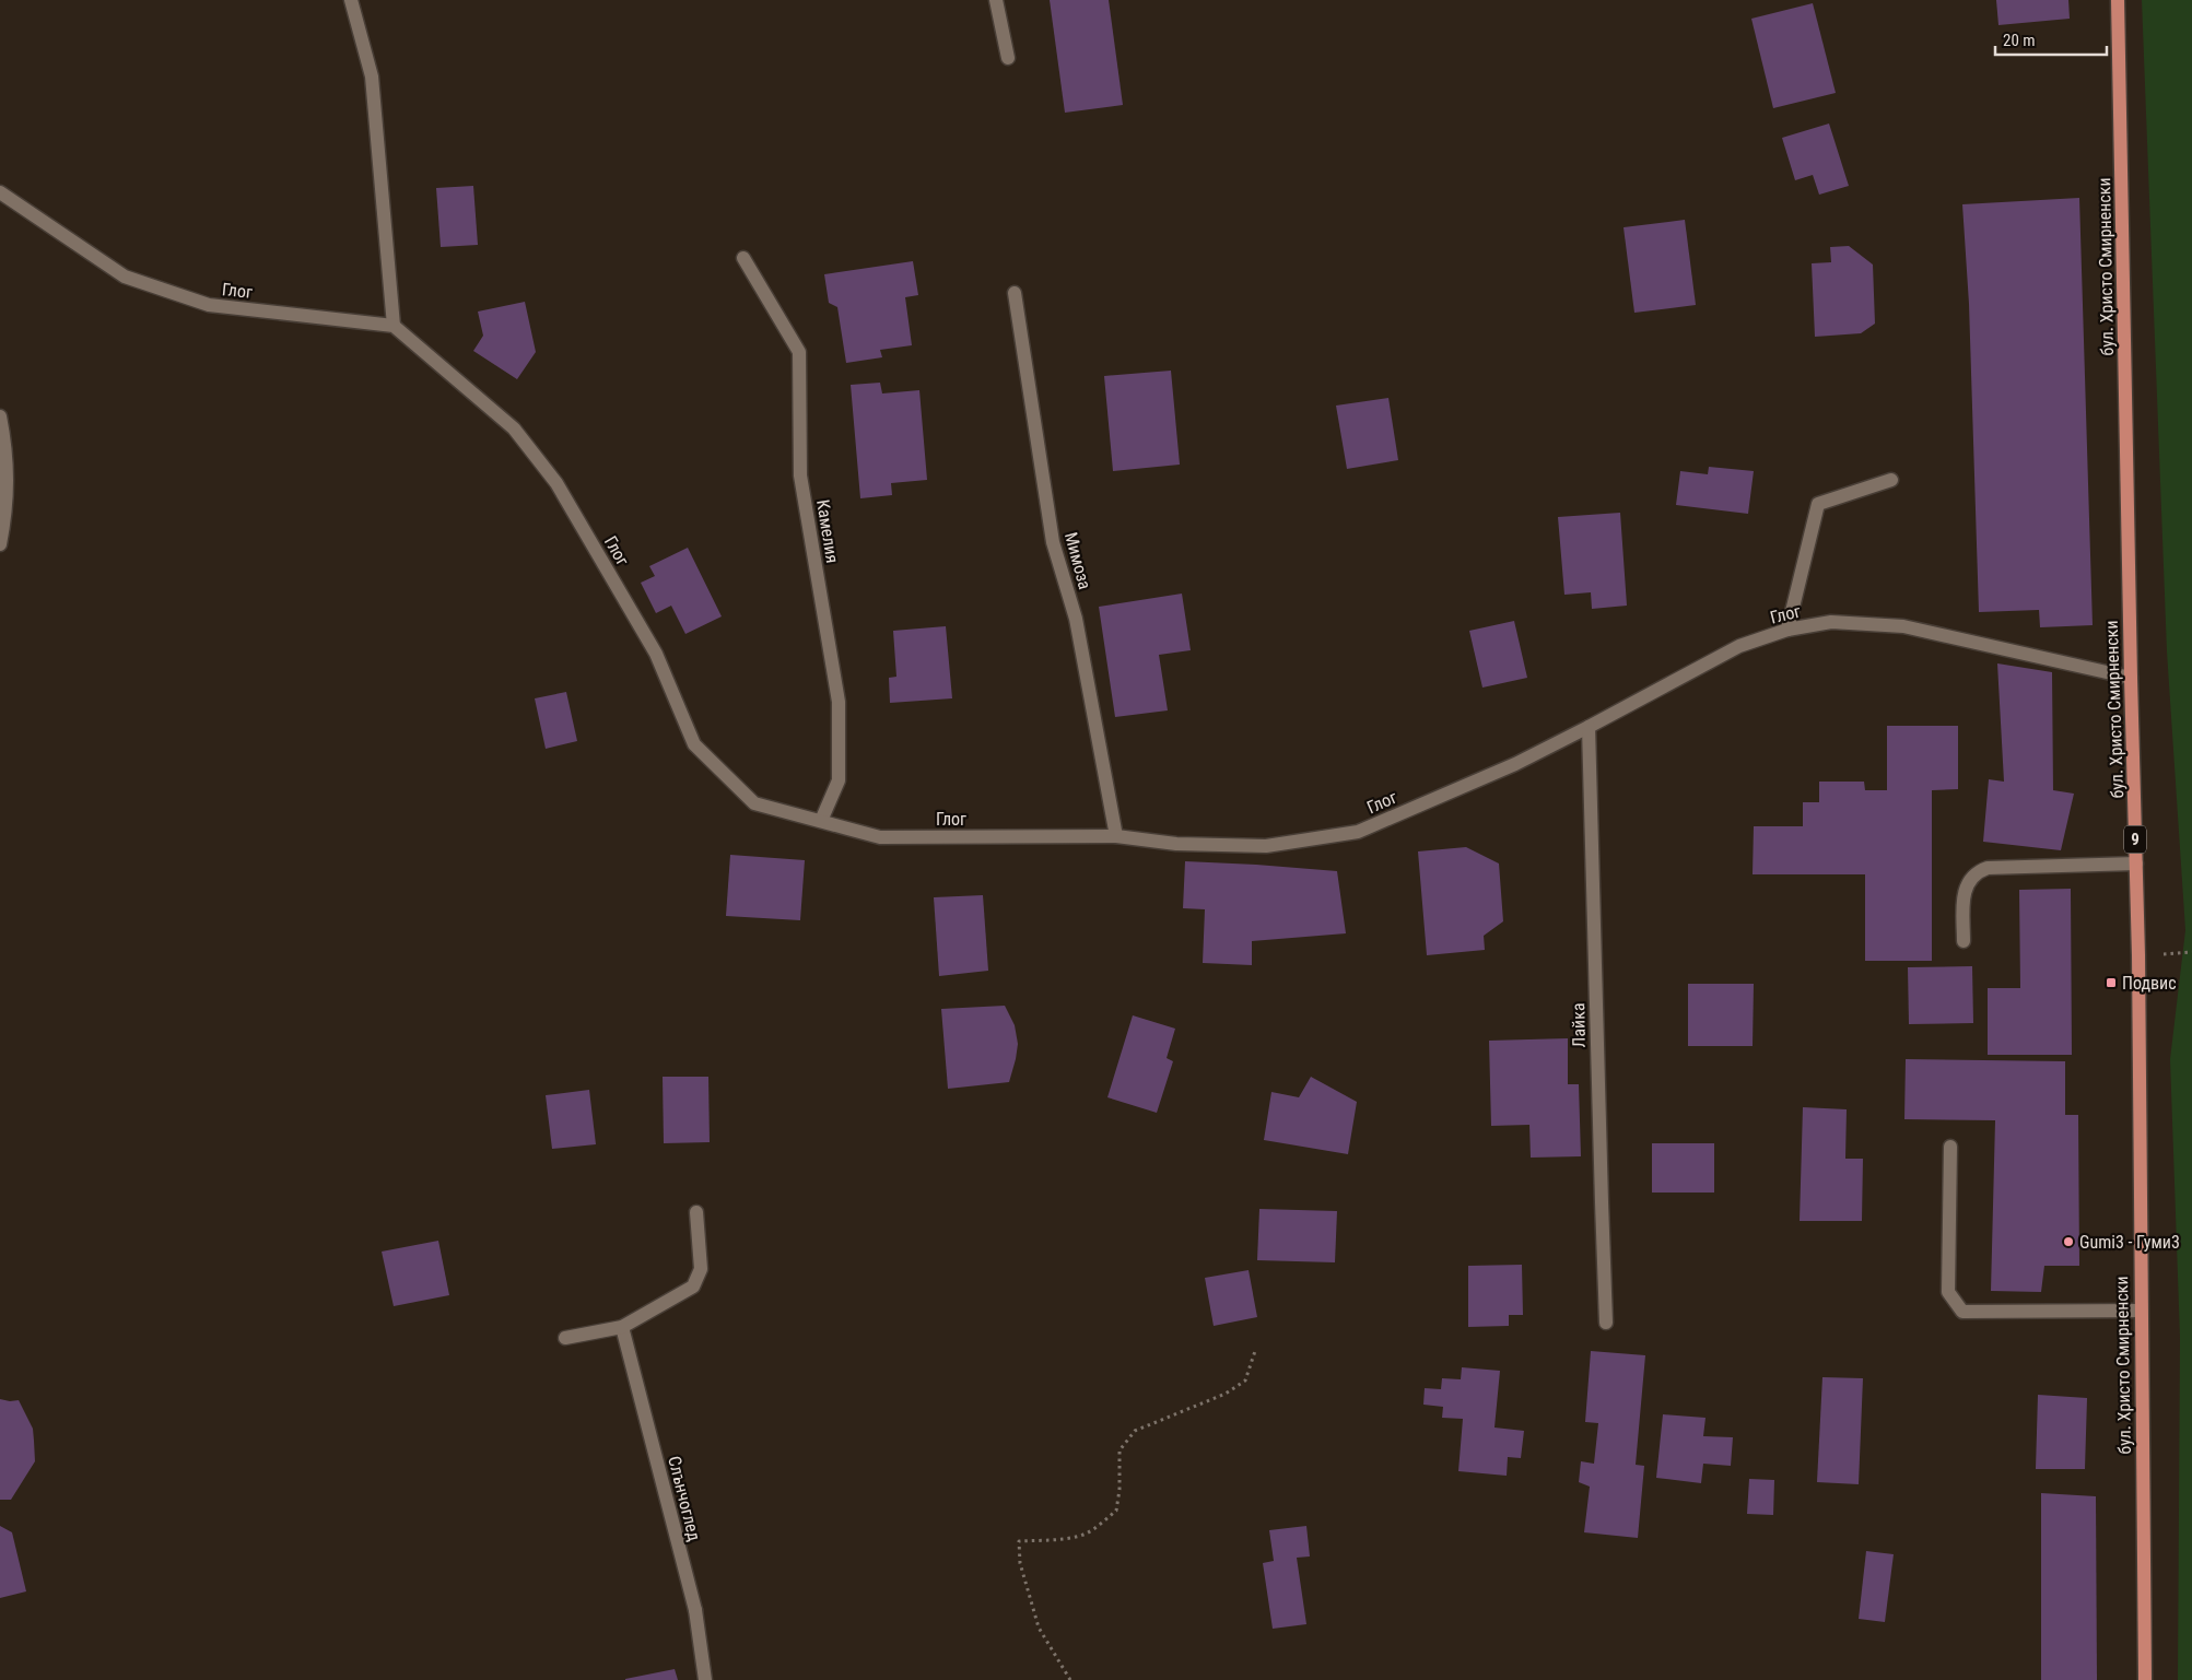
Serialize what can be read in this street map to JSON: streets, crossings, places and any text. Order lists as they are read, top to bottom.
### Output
{
  "streets": {
    "main road": ["бул. Христо Смирненски", "9"],
    "street": [
      "Глог",
      "Камелия",
      "Мимоза",
      "Лайка",
      "Слънчоглед"
    ]
  },
  "crossings": [
    ["бул. Христо Смирненски", "Глог"],
    ["Глог", "Камелия"],
    ["Глог", "Мимоза"],
    ["Глог", "Лайка"]
  ],
  "places": {
    "transit": ["Подвис"],
    "other": ["Gumi3 - Гуми3"]
  },
  "scale_bar": "20 m"
}
